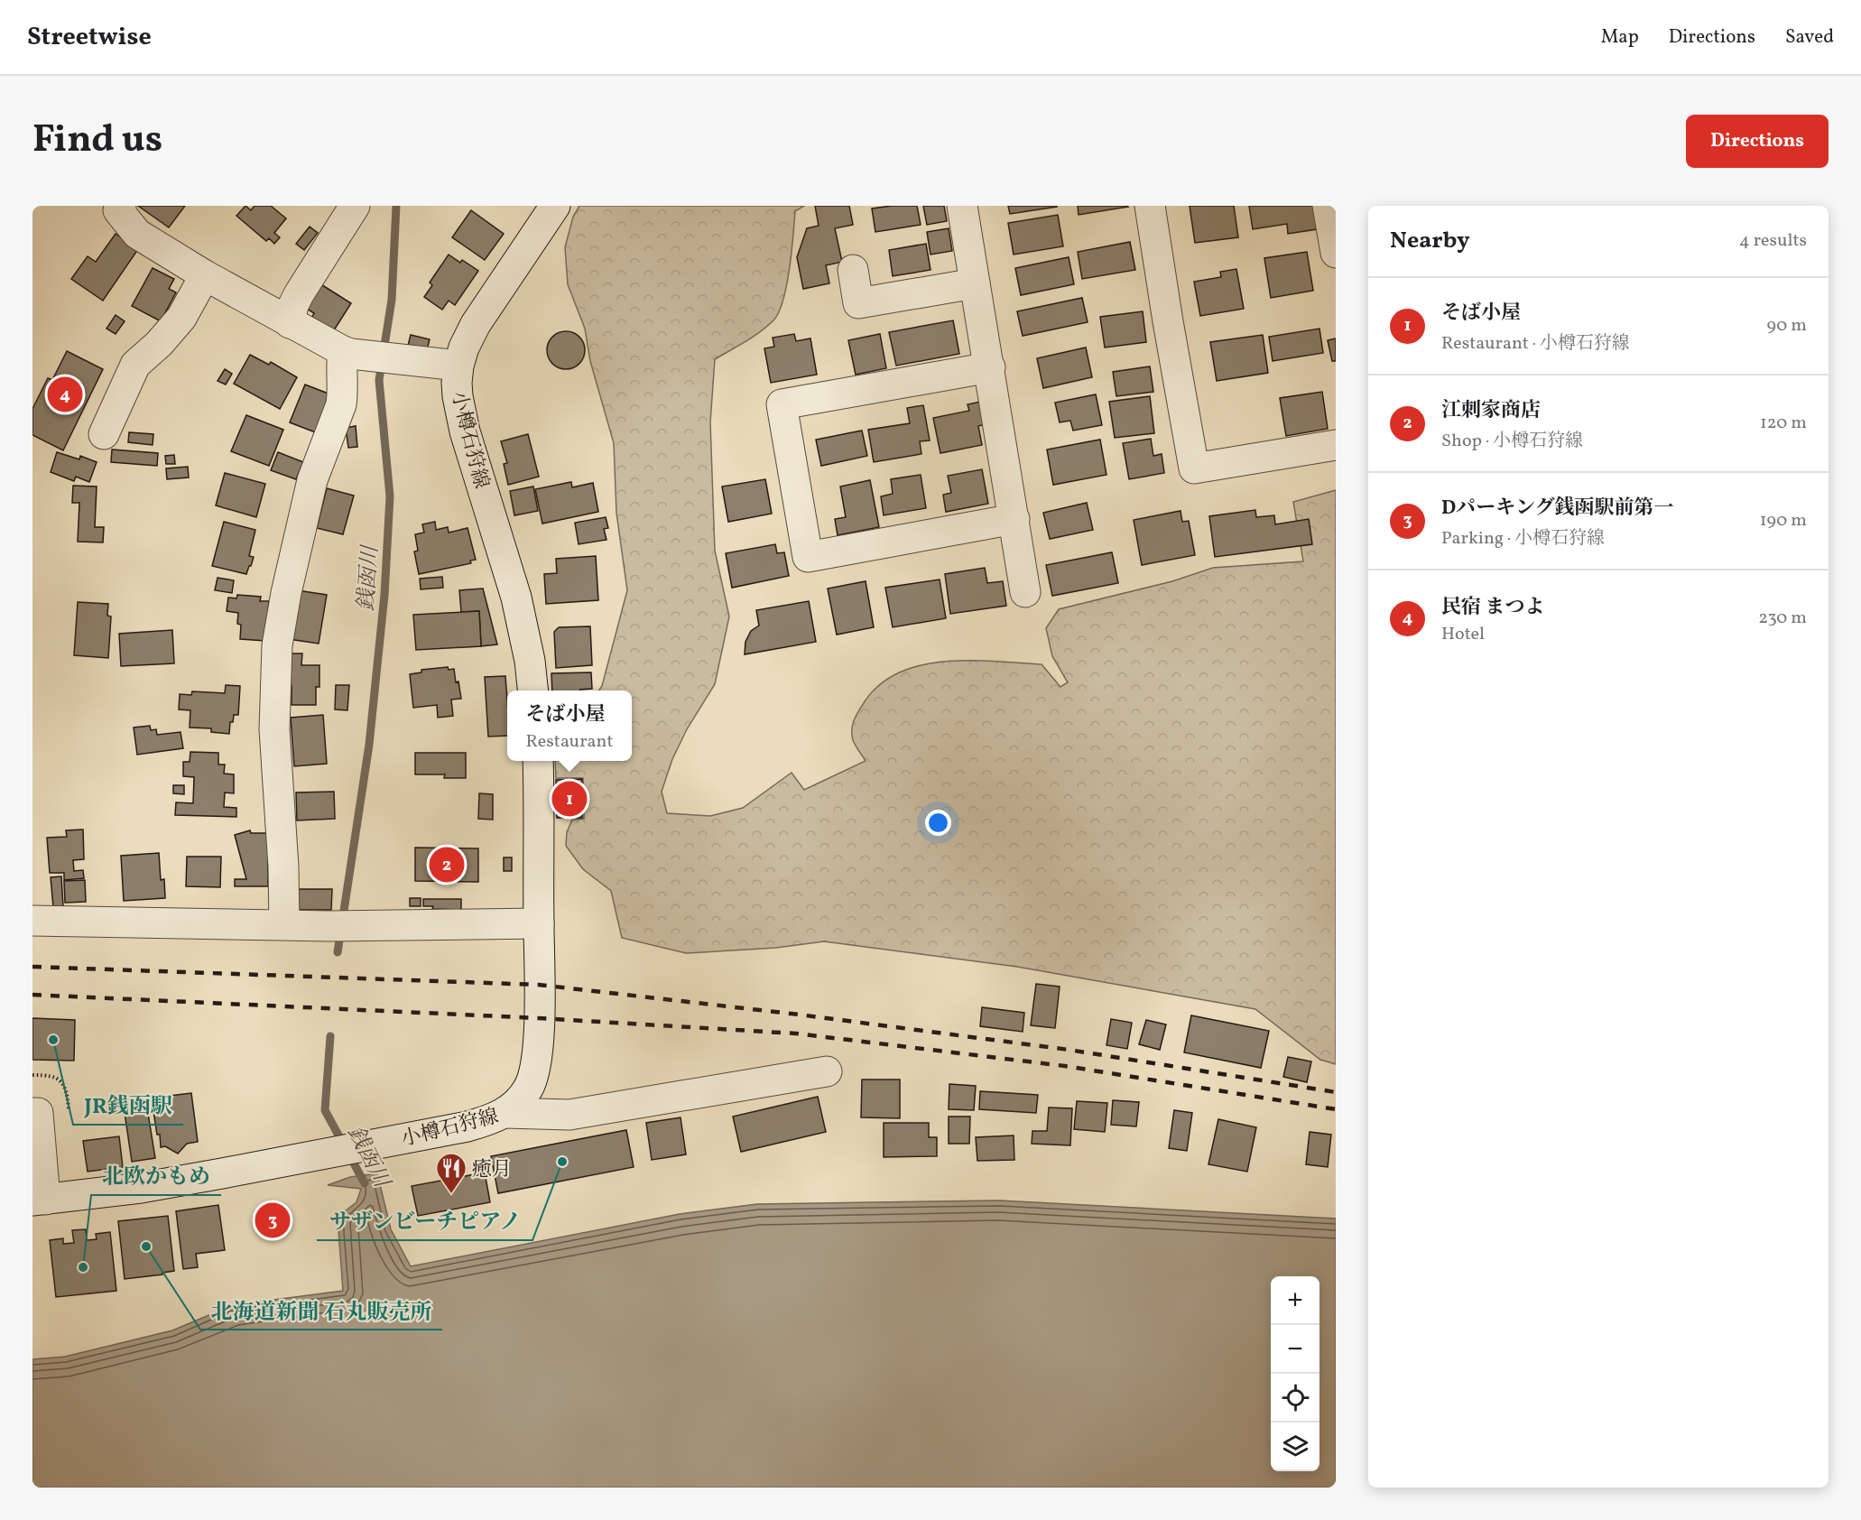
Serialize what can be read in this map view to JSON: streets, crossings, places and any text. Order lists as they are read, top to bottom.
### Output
{
  "streets": {
    "street": ["小樽石狩線"]
  },
  "water": ["銭函川"],
  "places": {
    "other": [
      "JR銭函駅",
      "サザンビーチピアノ",
      "北海道新聞 石丸販売所",
      "北欧かもめ"
    ],
    "restaurant": ["癒月"]
  },
  "page": {
    "header": "Streetwise",
    "nav": ["Map", "Directions", "Saved"],
    "title": "Find us",
    "buttons": "Directions",
    "heading": ["Nearby", "4 results"],
    "list": [
      {
        "mark": "1",
        "name": "そば小屋",
        "note": "Restaurant · 小樽石狩線",
        "value": "90 m"
      },
      {
        "mark": "2",
        "name": "江刺家商店",
        "note": "Shop · 小樽石狩線",
        "value": "120 m"
      },
      {
        "mark": "3",
        "name": "Dパーキング銭函駅前第一",
        "note": "Parking · 小樽石狩線",
        "value": "190 m"
      },
      {
        "mark": "4",
        "name": "民宿 まつよ",
        "note": "Hotel",
        "value": "230 m"
      }
    ],
    "pins": [
      "4",
      "1",
      "2",
      "3"
    ],
    "popup": ["そば小屋", "Restaurant"],
    "map_buttons": ["+", "−"]
  }
}
